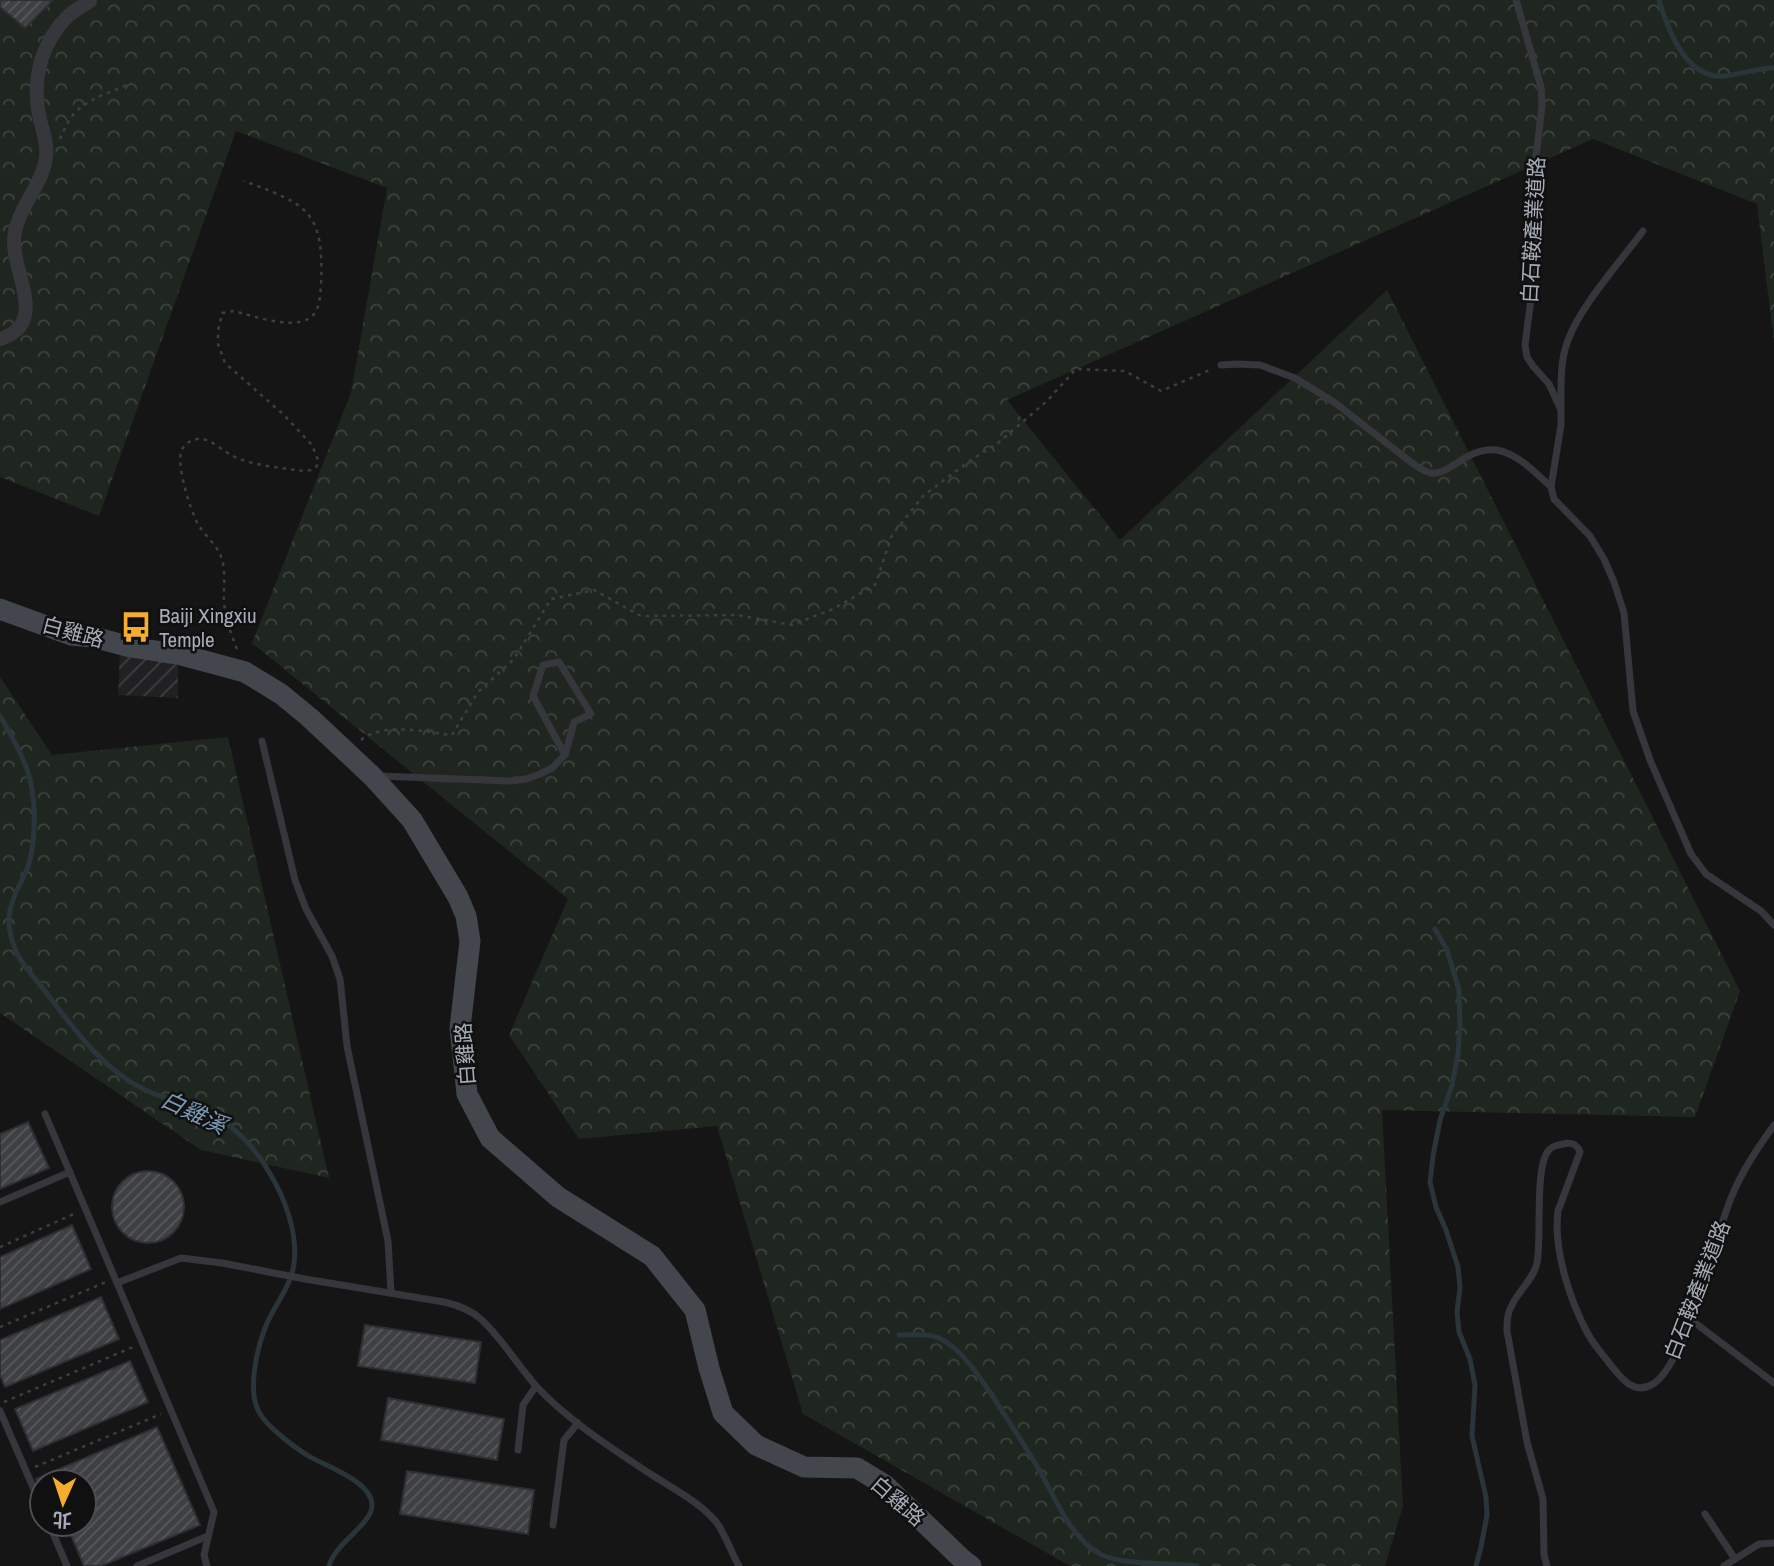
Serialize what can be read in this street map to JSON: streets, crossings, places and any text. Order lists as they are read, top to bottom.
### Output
{
  "streets": {
    "street": ["白雞路"],
    "lane": ["白石鞍產業道路"]
  },
  "water": ["白雞溪"],
  "places": {
    "bus stop": ["Baiji Xingxiu Temple"]
  },
  "north": "bottom"
}
